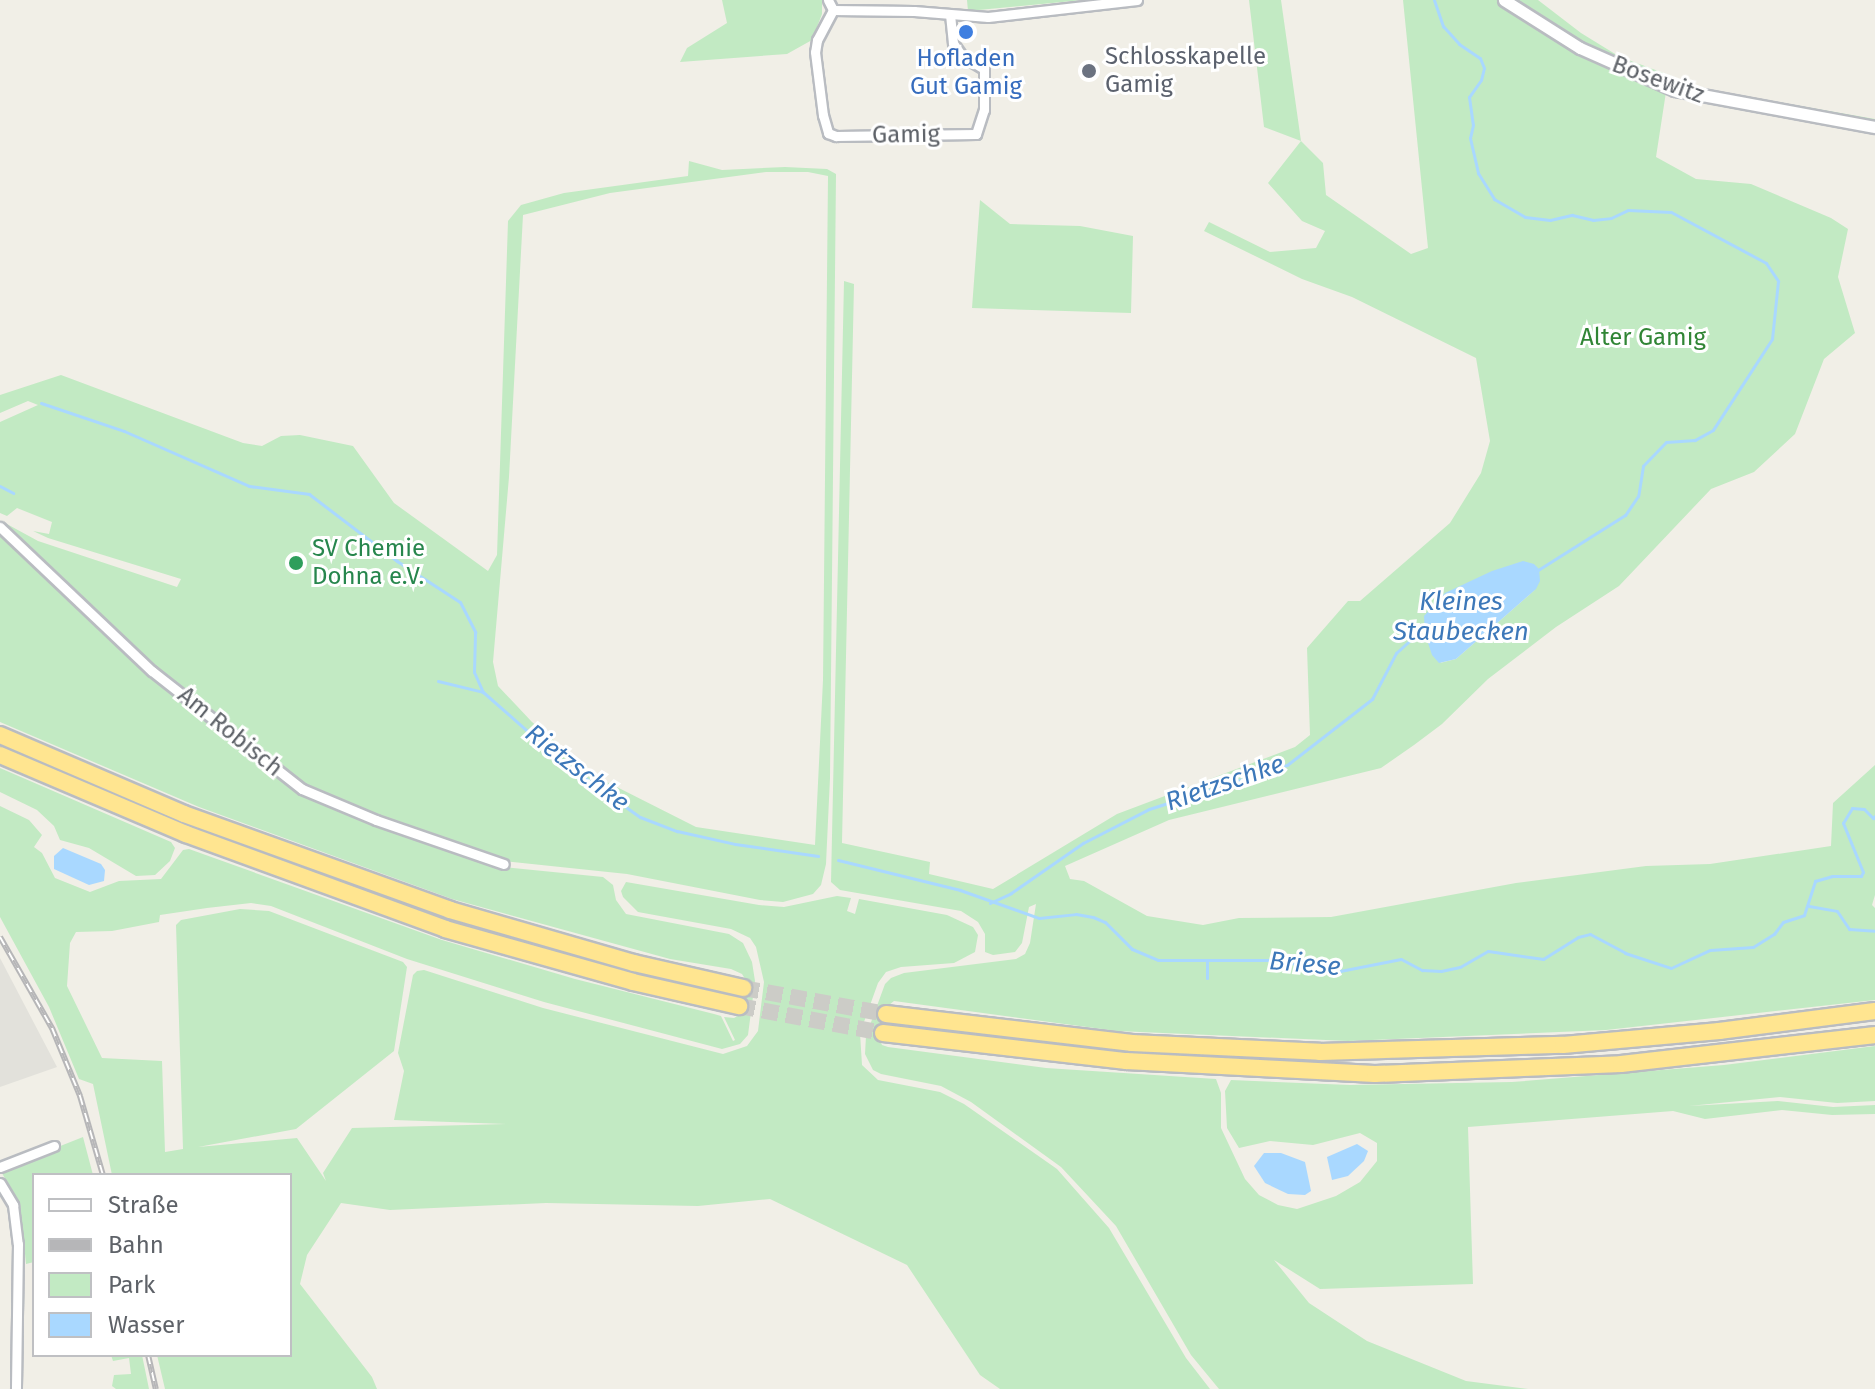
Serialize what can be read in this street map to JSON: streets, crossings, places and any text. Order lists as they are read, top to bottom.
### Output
{
  "streets": {
    "street": ["Bosewitz", "Gamig", "Am Robisch"]
  },
  "water": ["Kleines Staubecken", "Rietzschke", "Briese"],
  "parks": ["Alter Gamig"],
  "places": ["Hofladen Gut Gamig", "Schlosskapelle Gamig", "SV Chemie Dohna e.V."],
  "legend": [
    "Straße",
    "Bahn",
    "Park",
    "Wasser"
  ]
}
